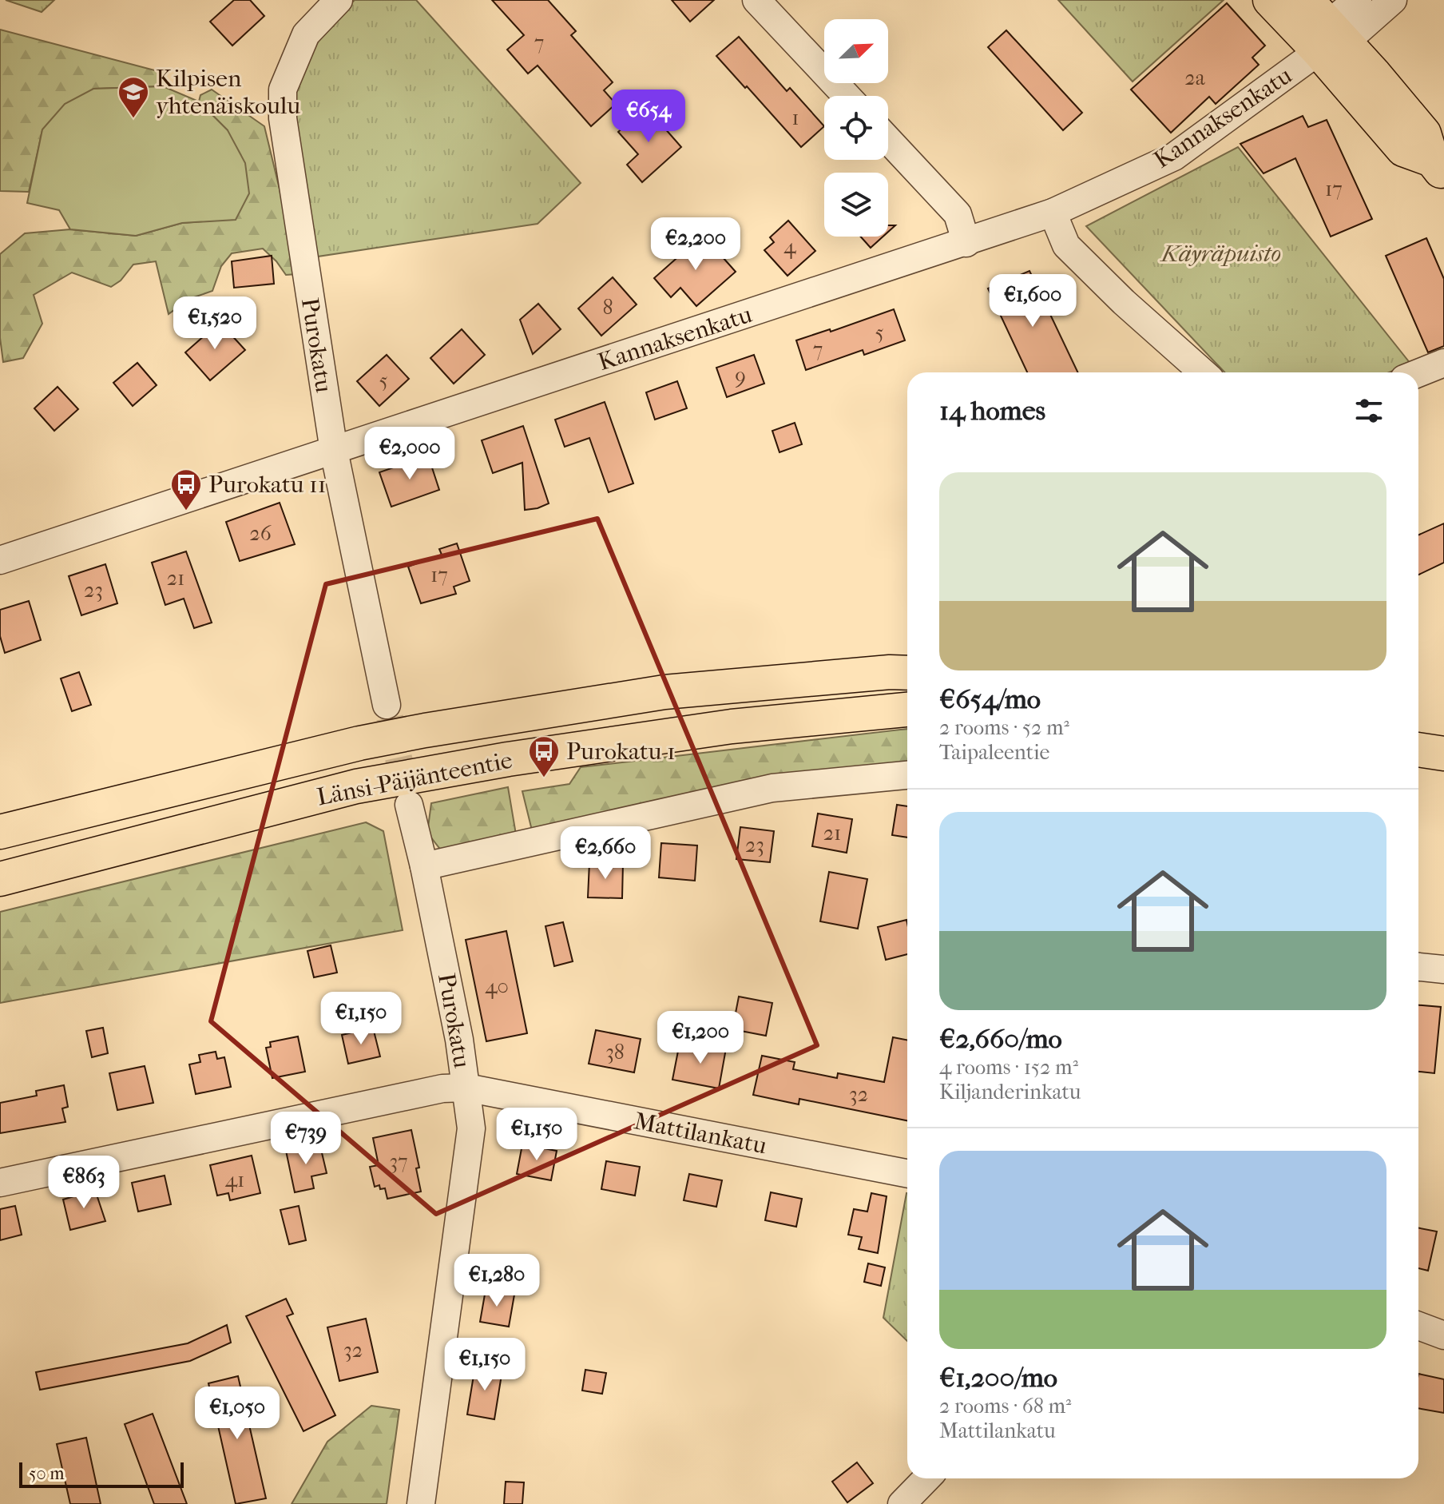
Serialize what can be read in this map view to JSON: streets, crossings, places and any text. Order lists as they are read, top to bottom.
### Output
{
  "streets": {
    "main road": ["Länsi-Päijänteentie"],
    "street": ["Kannaksenkatu", "Purokatu", "Mattilankatu"]
  },
  "crossings": [
    ["Kannaksenkatu", "Purokatu"],
    ["Purokatu", "Mattilankatu"]
  ],
  "parks": ["Käyräpuisto"],
  "places": {
    "school or university": ["Kilpisen yhtenäiskoulu"],
    "bus stop": ["Purokatu 11", "Purokatu 1"]
  },
  "house_numbers": [
    "7",
    "2a",
    "1",
    "17",
    "4",
    "8",
    "5",
    "7",
    "9",
    "5",
    "26",
    "17",
    "21",
    "23",
    "21",
    "23",
    "40",
    "38",
    "32",
    "37",
    "41",
    "32"
  ],
  "scale_bar": "50 m",
  "north": "top right",
  "page": {
    "price": [
      "€654",
      "€2,200",
      "€1,600",
      "€1,520",
      "€2,000",
      "€2,660",
      "€1,150",
      "€1,200",
      "€1,150",
      "€739",
      "€863",
      "€1,280",
      "€1,150",
      "€1,050"
    ],
    "heading": "14 homes",
    "list": [
      {
        "name": "€654/mo",
        "note": "2 rooms · 52 m² · Taipaleentie"
      },
      {
        "name": "€2,660/mo",
        "note": "4 rooms · 152 m² · Kiljanderinkatu"
      },
      {
        "name": "€1,200/mo",
        "note": "2 rooms · 68 m² · Mattilankatu"
      }
    ],
    "scale": "50 m"
  }
}
